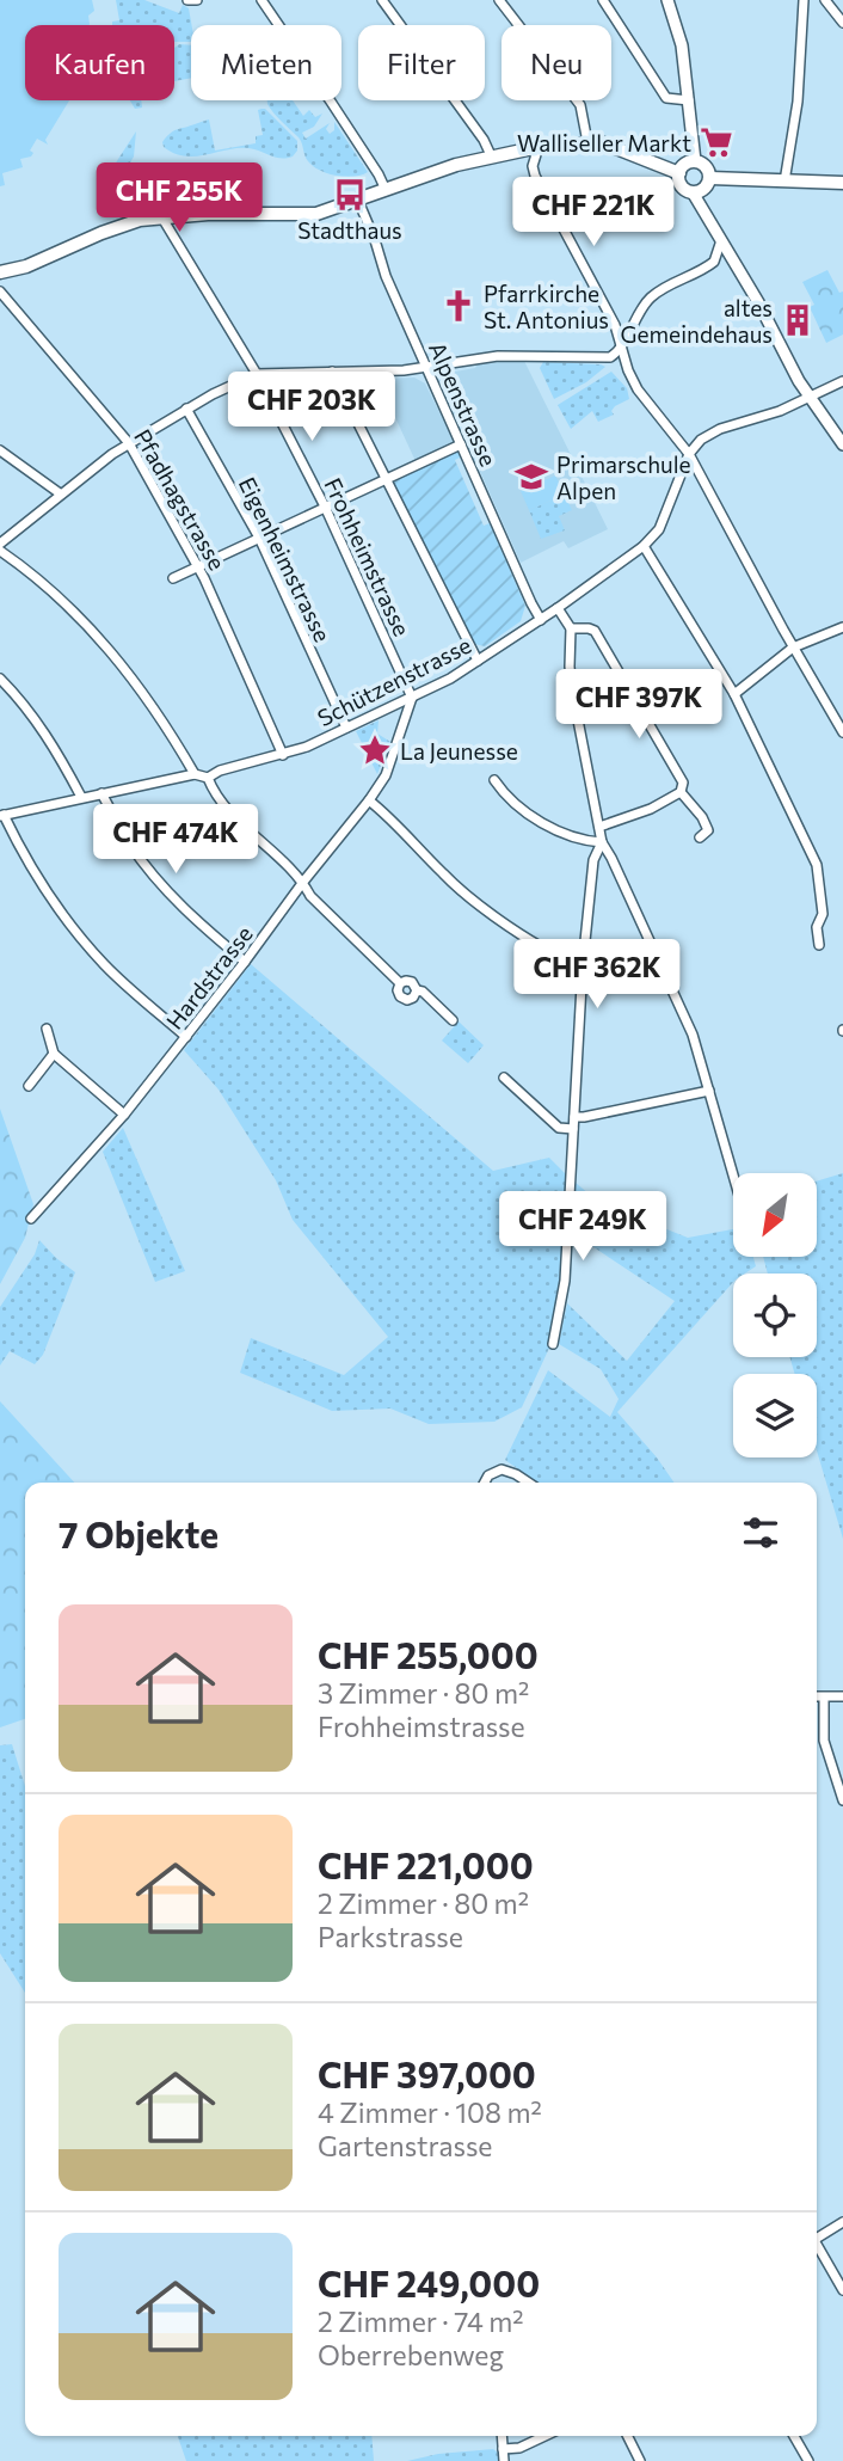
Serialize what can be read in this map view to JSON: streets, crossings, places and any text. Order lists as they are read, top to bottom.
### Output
{
  "streets": {
    "street": [
      "Alpenstrasse",
      "Pfadhagstrasse",
      "Frohheimstrasse",
      "Eigenheimstrasse",
      "Schützenstrasse",
      "Hardstrasse"
    ]
  },
  "crossings": [
    ["Alpenstrasse", "Schützenstrasse"],
    ["Pfadhagstrasse", "Schützenstrasse"],
    ["Frohheimstrasse", "Schützenstrasse"],
    ["Frohheimstrasse", "Hardstrasse"],
    ["Eigenheimstrasse", "Schützenstrasse"],
    ["Schützenstrasse", "Hardstrasse"]
  ],
  "places": {
    "supermarket": ["Walliseller Markt"],
    "bus stop": ["Stadthaus"],
    "church": ["Pfarrkirche St. Antonius"],
    "building": ["altes Gemeindehaus"],
    "school or university": ["Primarschule Alpen"],
    "place": ["La Jeunesse"]
  },
  "north": "bottom left",
  "page": {
    "chip": [
      "Kaufen",
      "Mieten",
      "Filter",
      "Neu"
    ],
    "price": [
      "CHF 255K",
      "CHF 221K",
      "CHF 203K",
      "CHF 397K",
      "CHF 474K",
      "CHF 362K",
      "CHF 249K"
    ],
    "heading": "7 Objekte",
    "list": [
      {
        "name": "CHF 255,000",
        "note": "3 Zimmer · 80 m² · Frohheimstrasse"
      },
      {
        "name": "CHF 221,000",
        "note": "2 Zimmer · 80 m² · Parkstrasse"
      },
      {
        "name": "CHF 397,000",
        "note": "4 Zimmer · 108 m² · Gartenstrasse"
      },
      {
        "name": "CHF 249,000",
        "note": "2 Zimmer · 74 m² · Oberrebenweg"
      }
    ]
  }
}
